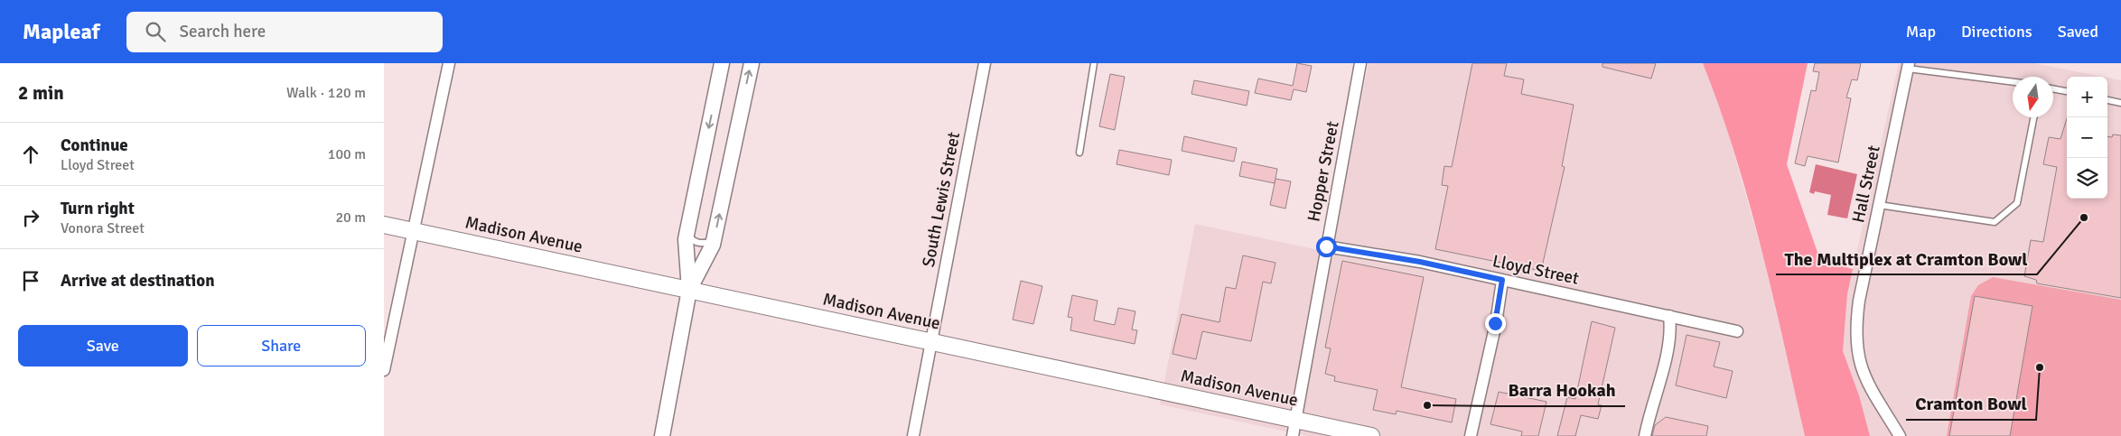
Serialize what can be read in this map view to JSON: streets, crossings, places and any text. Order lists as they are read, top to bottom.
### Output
{
  "streets": {
    "main road": ["Madison Avenue"],
    "street": [
      "Hopper Street",
      "Hall Street",
      "South Lewis Street",
      "Lloyd Street"
    ]
  },
  "crossings": [
    ["Hopper Street", "Madison Avenue"],
    ["Hopper Street", "Lloyd Street"],
    ["South Lewis Street", "Madison Avenue"]
  ],
  "places": ["The Multiplex at Cramton Bowl", "Cramton Bowl", "Barra Hookah"],
  "north": "bottom",
  "page": {
    "header": "Mapleaf",
    "search": "Search here",
    "nav": ["Map", "Directions", "Saved"],
    "heading": ["2 min", "Walk · 120 m"],
    "map_buttons": ["+", "−"],
    "list": [
      ["Continue", "Lloyd Street", "100 m"],
      ["Turn right", "Vonora Street", "20 m"],
      "Arrive at destination"
    ],
    "buttons": ["Save", "Share"]
  }
}
